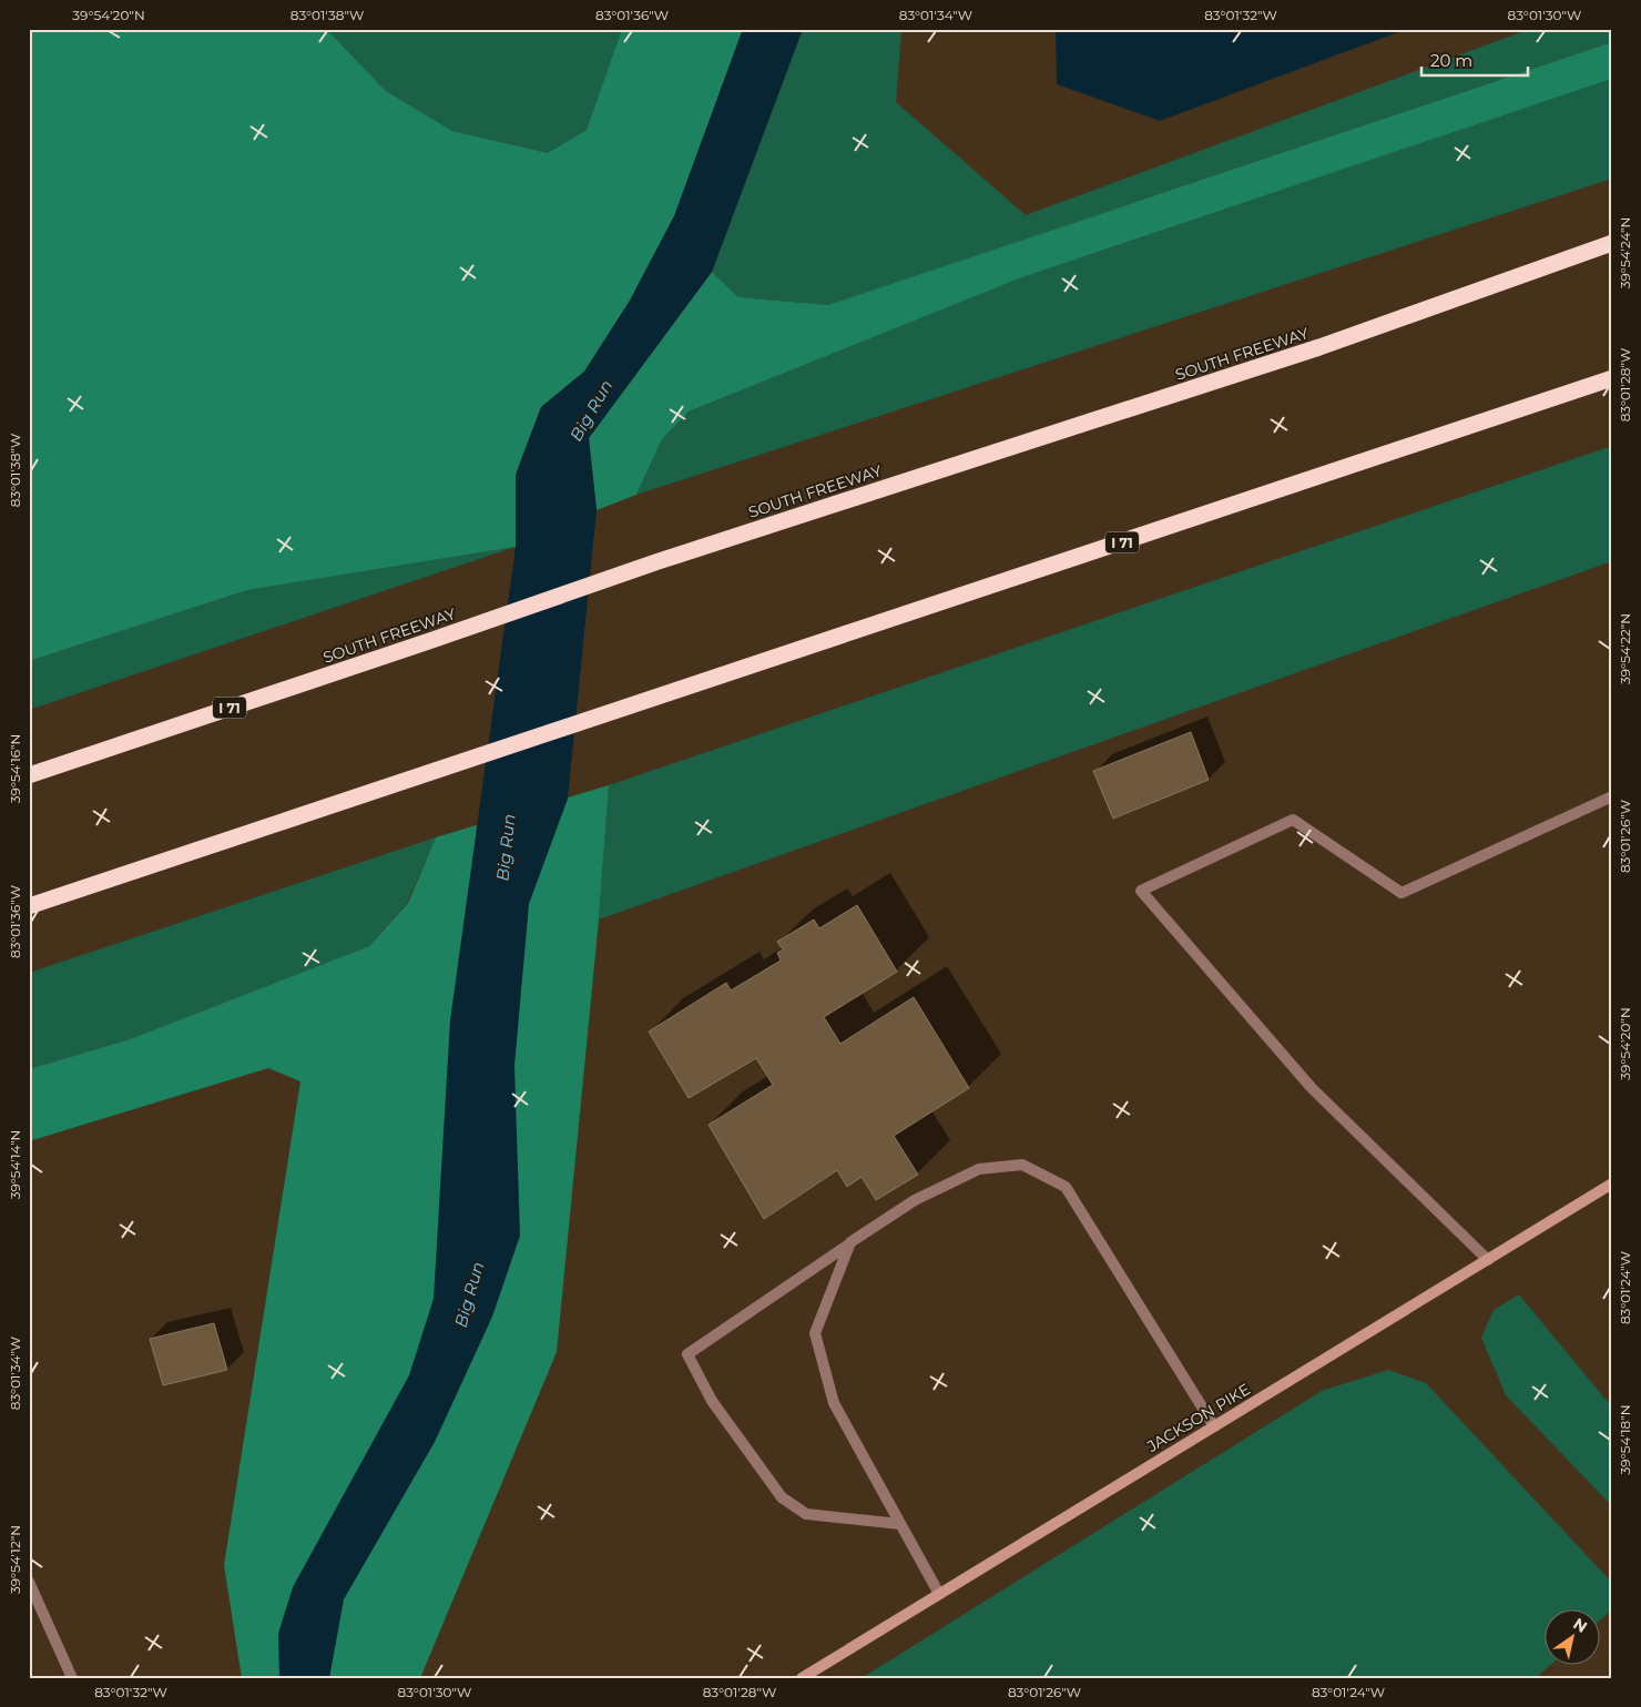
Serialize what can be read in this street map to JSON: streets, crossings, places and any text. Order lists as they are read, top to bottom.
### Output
{
  "streets": {
    "highway": ["SOUTH FREEWAY", "I 71"],
    "main road": ["JACKSON PIKE"]
  },
  "water": ["Big Run"],
  "scale_bar": "20 m",
  "north": "top right",
  "coordinates": [
    "39°54'20\"N",
    "83°01'38\"W",
    "83°01'36\"W",
    "83°01'34\"W",
    "83°01'32\"W",
    "83°01'30\"W",
    "39°54'24\"N",
    "83°01'28\"W",
    "39°54'22\"N",
    "39°54'16\"N",
    "83°01'26\"W",
    "39°54'14\"N",
    "83°01'24\"W",
    "39°54'18\"N",
    "39°54'12\"N"
  ]
}
